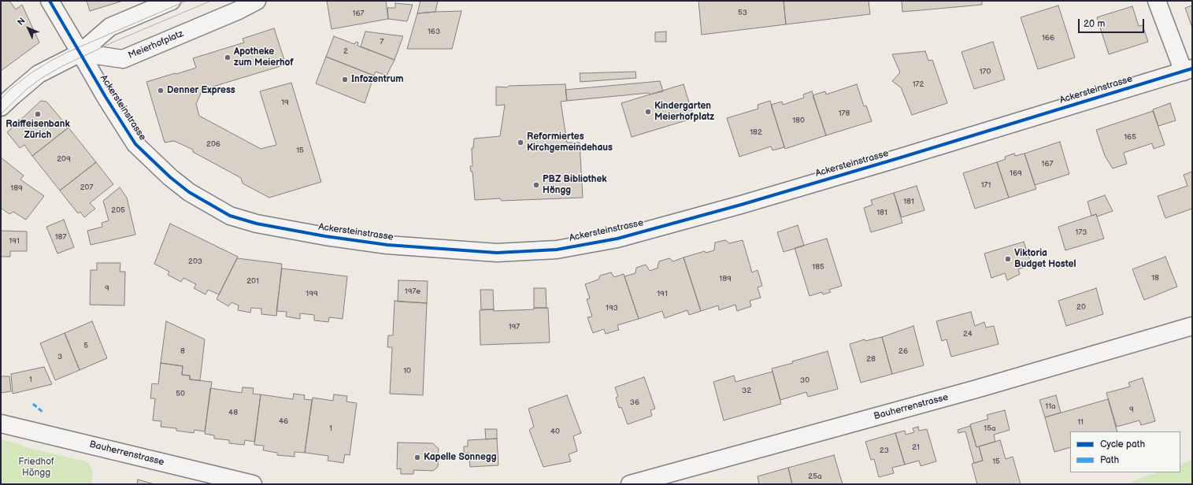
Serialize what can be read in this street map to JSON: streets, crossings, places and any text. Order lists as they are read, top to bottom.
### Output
{
  "streets": {
    "street": ["Meierhofplatz", "Ackersteinstrasse", "Bauherrenstrasse"]
  },
  "crossings": [
    ["Meierhofplatz", "Ackersteinstrasse"]
  ],
  "parks": ["Friedhof Höngg"],
  "places": [
    "Apotheke zum Meierhof",
    "Infozentrum",
    "Denner Express",
    "Kindergarten Meierhofplatz",
    "Raiffeisenbank Zürich",
    "Reformiertes Kirchgemeindehaus",
    "PBZ Bibliothek Höngg",
    "Viktoria Budget Hostel",
    "Kapelle Sonnegg"
  ],
  "house_numbers": [
    "53",
    "167",
    "163",
    "166",
    "7",
    "2",
    "170",
    "172",
    "19",
    "178",
    "180",
    "182",
    "165",
    "206",
    "15",
    "209",
    "167",
    "169",
    "171",
    "207",
    "189",
    "181",
    "205",
    "181",
    "173",
    "187",
    "191",
    "203",
    "185",
    "18",
    "189",
    "201",
    "9",
    "197e",
    "199",
    "191",
    "20",
    "193",
    "197",
    "24",
    "5",
    "8",
    "26",
    "3",
    "28",
    "10",
    "1",
    "30",
    "32",
    "50",
    "36",
    "11a",
    "9",
    "48",
    "46",
    "11",
    "1",
    "15a",
    "40",
    "21",
    "23",
    "15",
    "25a"
  ],
  "legend": ["Cycle path", "Path"],
  "scale_bar": "20 m",
  "north": "top left"
}
